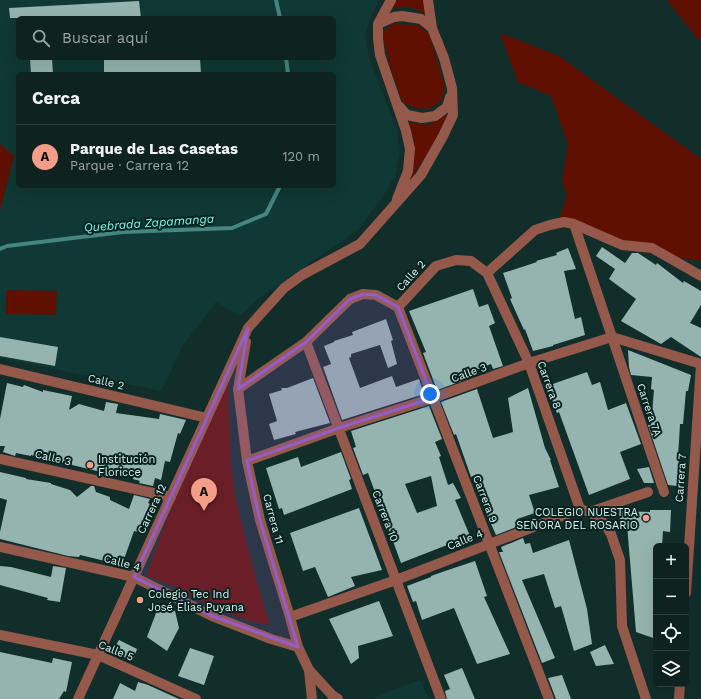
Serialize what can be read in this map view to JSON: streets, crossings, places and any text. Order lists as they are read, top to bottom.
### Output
{
  "streets": {
    "street": [
      "Calle 2",
      "Calle 3",
      "Carrera 8",
      "Carrera 7A",
      "Carrera 7",
      "Carrera 9",
      "Carrera 12",
      "Carrera 10",
      "Carrera 11",
      "Calle 4",
      "Calle 5"
    ]
  },
  "crossings": [
    ["Calle 2", "Carrera 8"],
    ["Calle 2", "Carrera 9"],
    ["Calle 2", "Carrera 12"],
    ["Calle 2", "Carrera 10"],
    ["Calle 2", "Carrera 11"],
    ["Calle 3", "Carrera 8"],
    ["Calle 3", "Carrera 7A"],
    ["Calle 3", "Carrera 9"],
    ["Calle 3", "Carrera 12"],
    ["Calle 3", "Carrera 10"],
    ["Calle 3", "Carrera 11"],
    ["Carrera 8", "Calle 4"],
    ["Carrera 9", "Calle 4"],
    ["Carrera 12", "Carrera 11"],
    ["Carrera 12", "Calle 4"],
    ["Carrera 12", "Calle 5"],
    ["Carrera 10", "Calle 4"],
    ["Carrera 11", "Calle 4"]
  ],
  "water": ["Quebrada Zapamanga"],
  "places": ["Institución Floricce", "COLEGIO NUESTRA SEÑORA DEL ROSARIO", "Colegio Tec Ind José Elias Puyana"],
  "page": {
    "search": "Buscar aquí",
    "heading": "Cerca",
    "list": [
      {
        "mark": "A",
        "name": "Parque de Las Casetas",
        "note": "Parque · Carrera 12",
        "value": "120 m"
      }
    ],
    "pins": "A",
    "map_buttons": ["+", "−"]
  }
}
